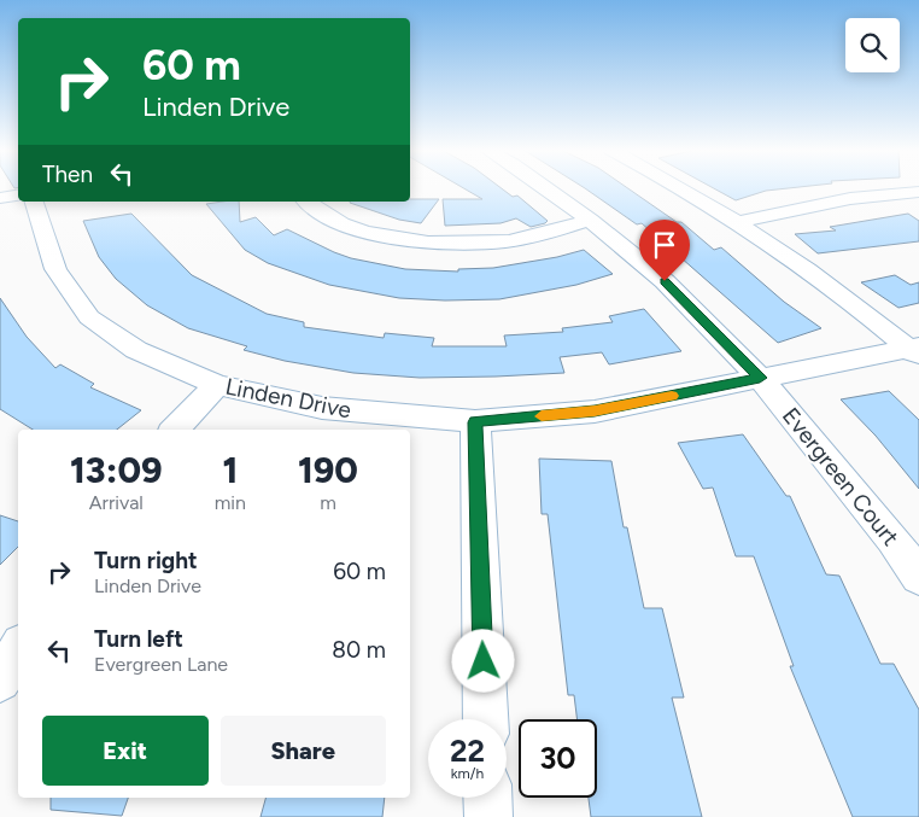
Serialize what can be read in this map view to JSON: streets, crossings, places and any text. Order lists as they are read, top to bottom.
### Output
{
  "streets": {
    "street": ["Linden Drive", "Evergreen Court"]
  },
  "crossings": [
    ["Linden Drive", "Evergreen Court"]
  ],
  "page": {
    "turn": ["60 m", "Linden Drive"],
    "then": "Then",
    "eta": [
      "13:09",
      "Arrival",
      "1",
      "min",
      "190",
      "m"
    ],
    "list": [
      {
        "name": "Turn right",
        "note": "Linden Drive",
        "value": "60 m"
      },
      {
        "name": "Turn left",
        "note": "Evergreen Lane",
        "value": "80 m"
      }
    ],
    "buttons": ["Exit", "Share"],
    "speed": "22 km/h",
    "limit": "30"
  }
}
